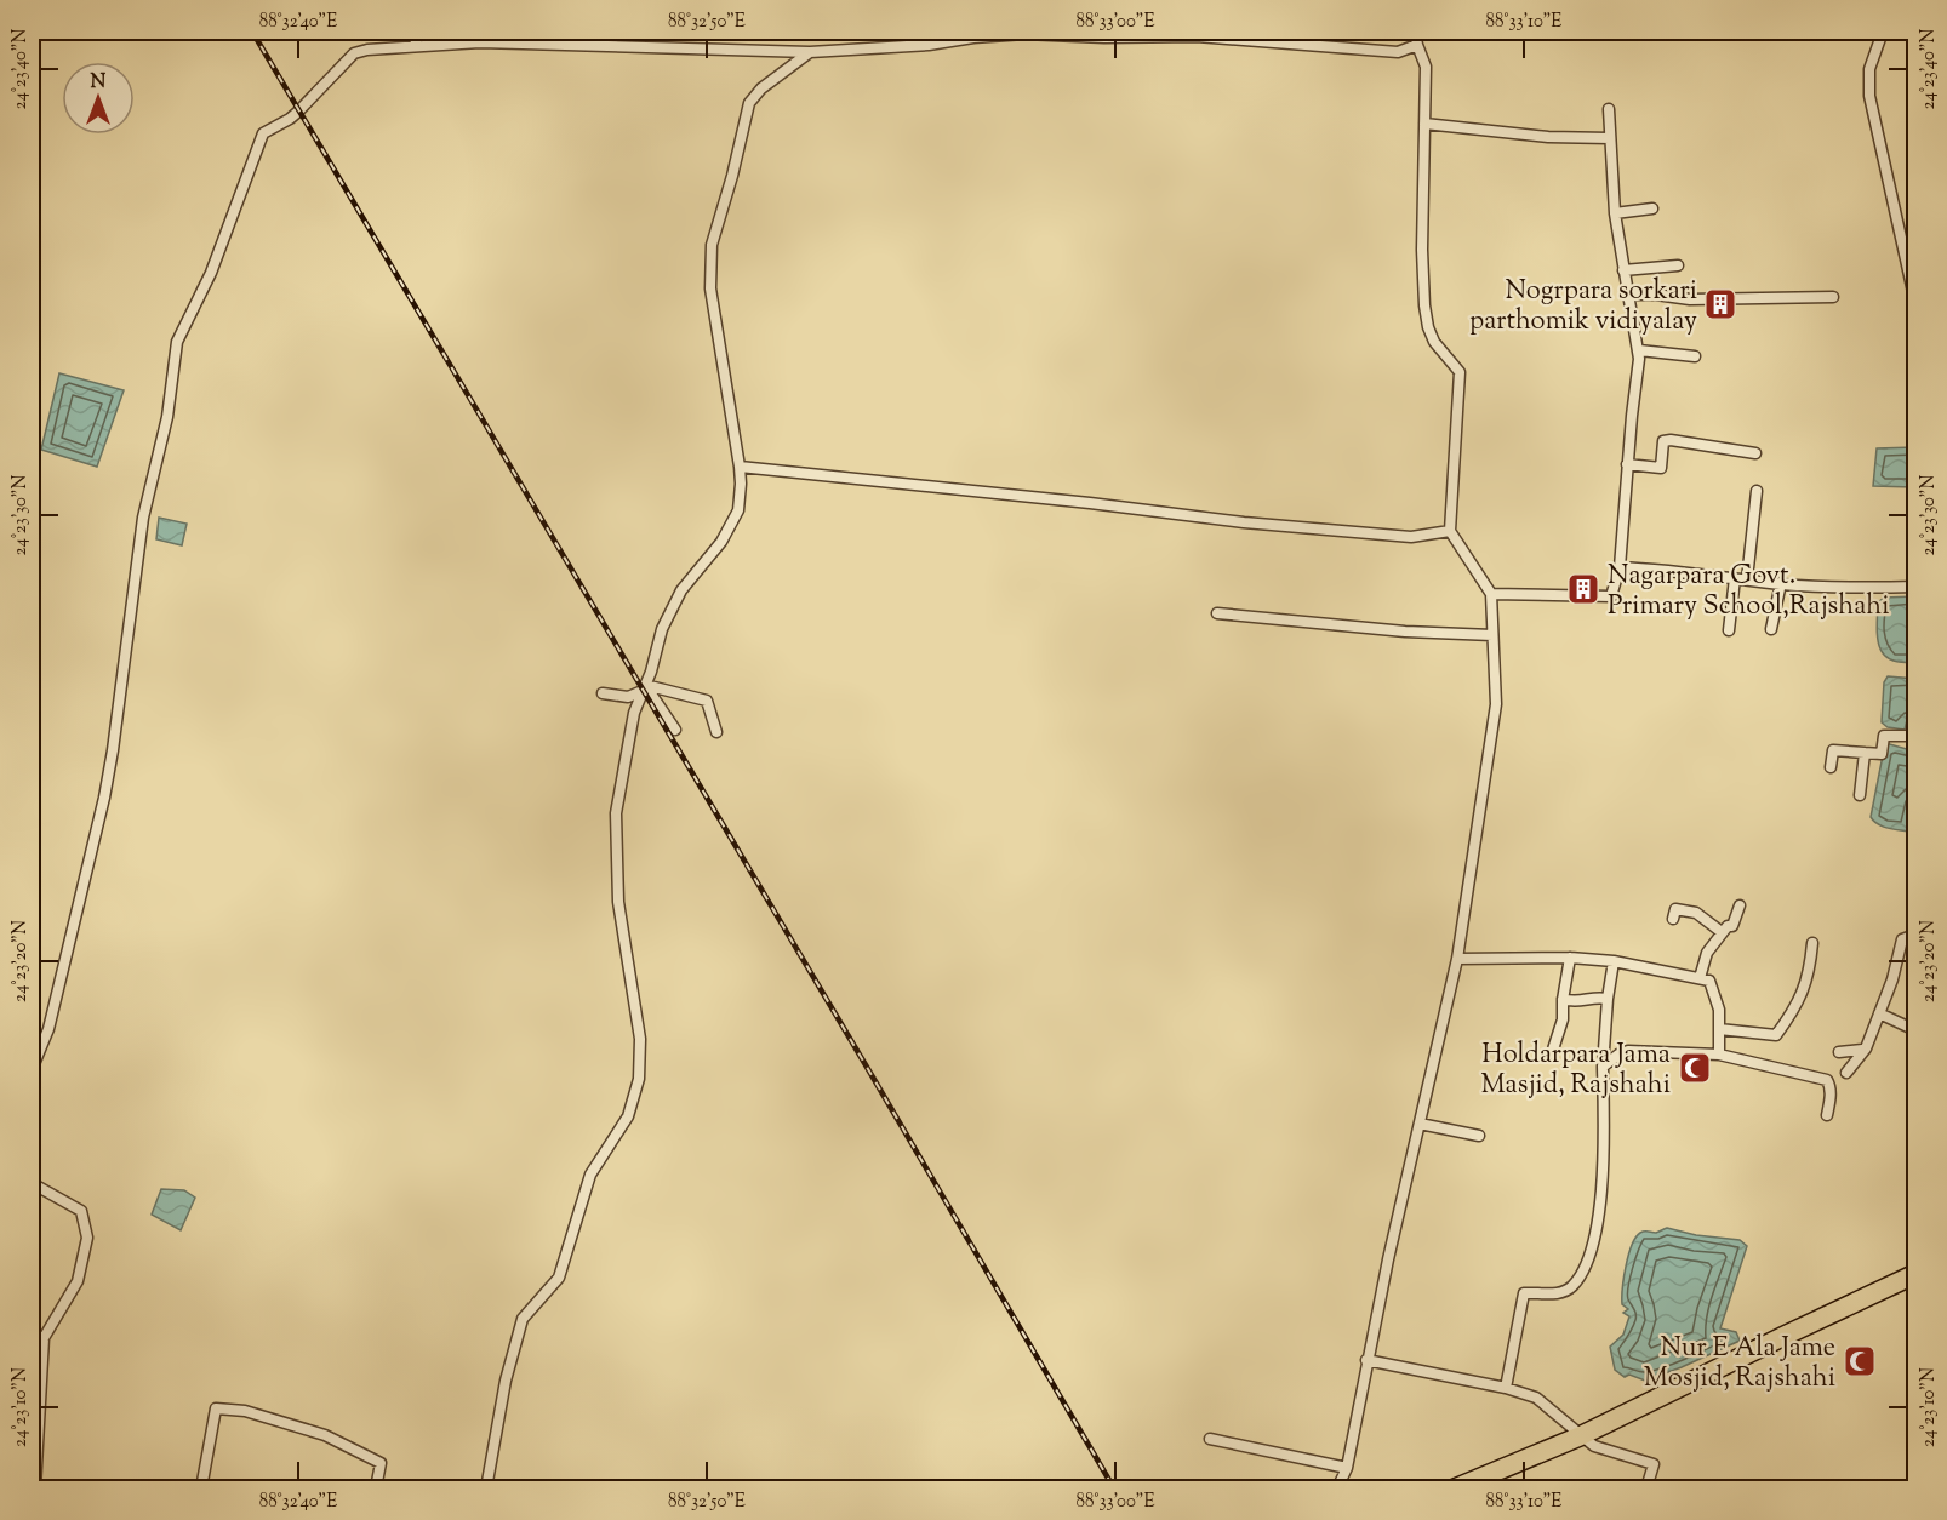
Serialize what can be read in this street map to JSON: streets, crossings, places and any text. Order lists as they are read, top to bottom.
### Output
{
  "places": {
    "building": ["Nogrpara sorkari parthomik vidiyalay", "Nagarpara Govt. Primary School,Rajshahi"],
    "mosque": ["Holdarpara Jama Masjid, Rajshahi", "Nur E Ala Jame Mosjid, Rajshahi"]
  },
  "north": "top",
  "coordinates": [
    "88°32'40\"E",
    "88°32'50\"E",
    "88°33'00\"E",
    "88°33'10\"E",
    "24°23'40\"N",
    "24°23'30\"N",
    "24°23'20\"N",
    "24°23'10\"N"
  ]
}
